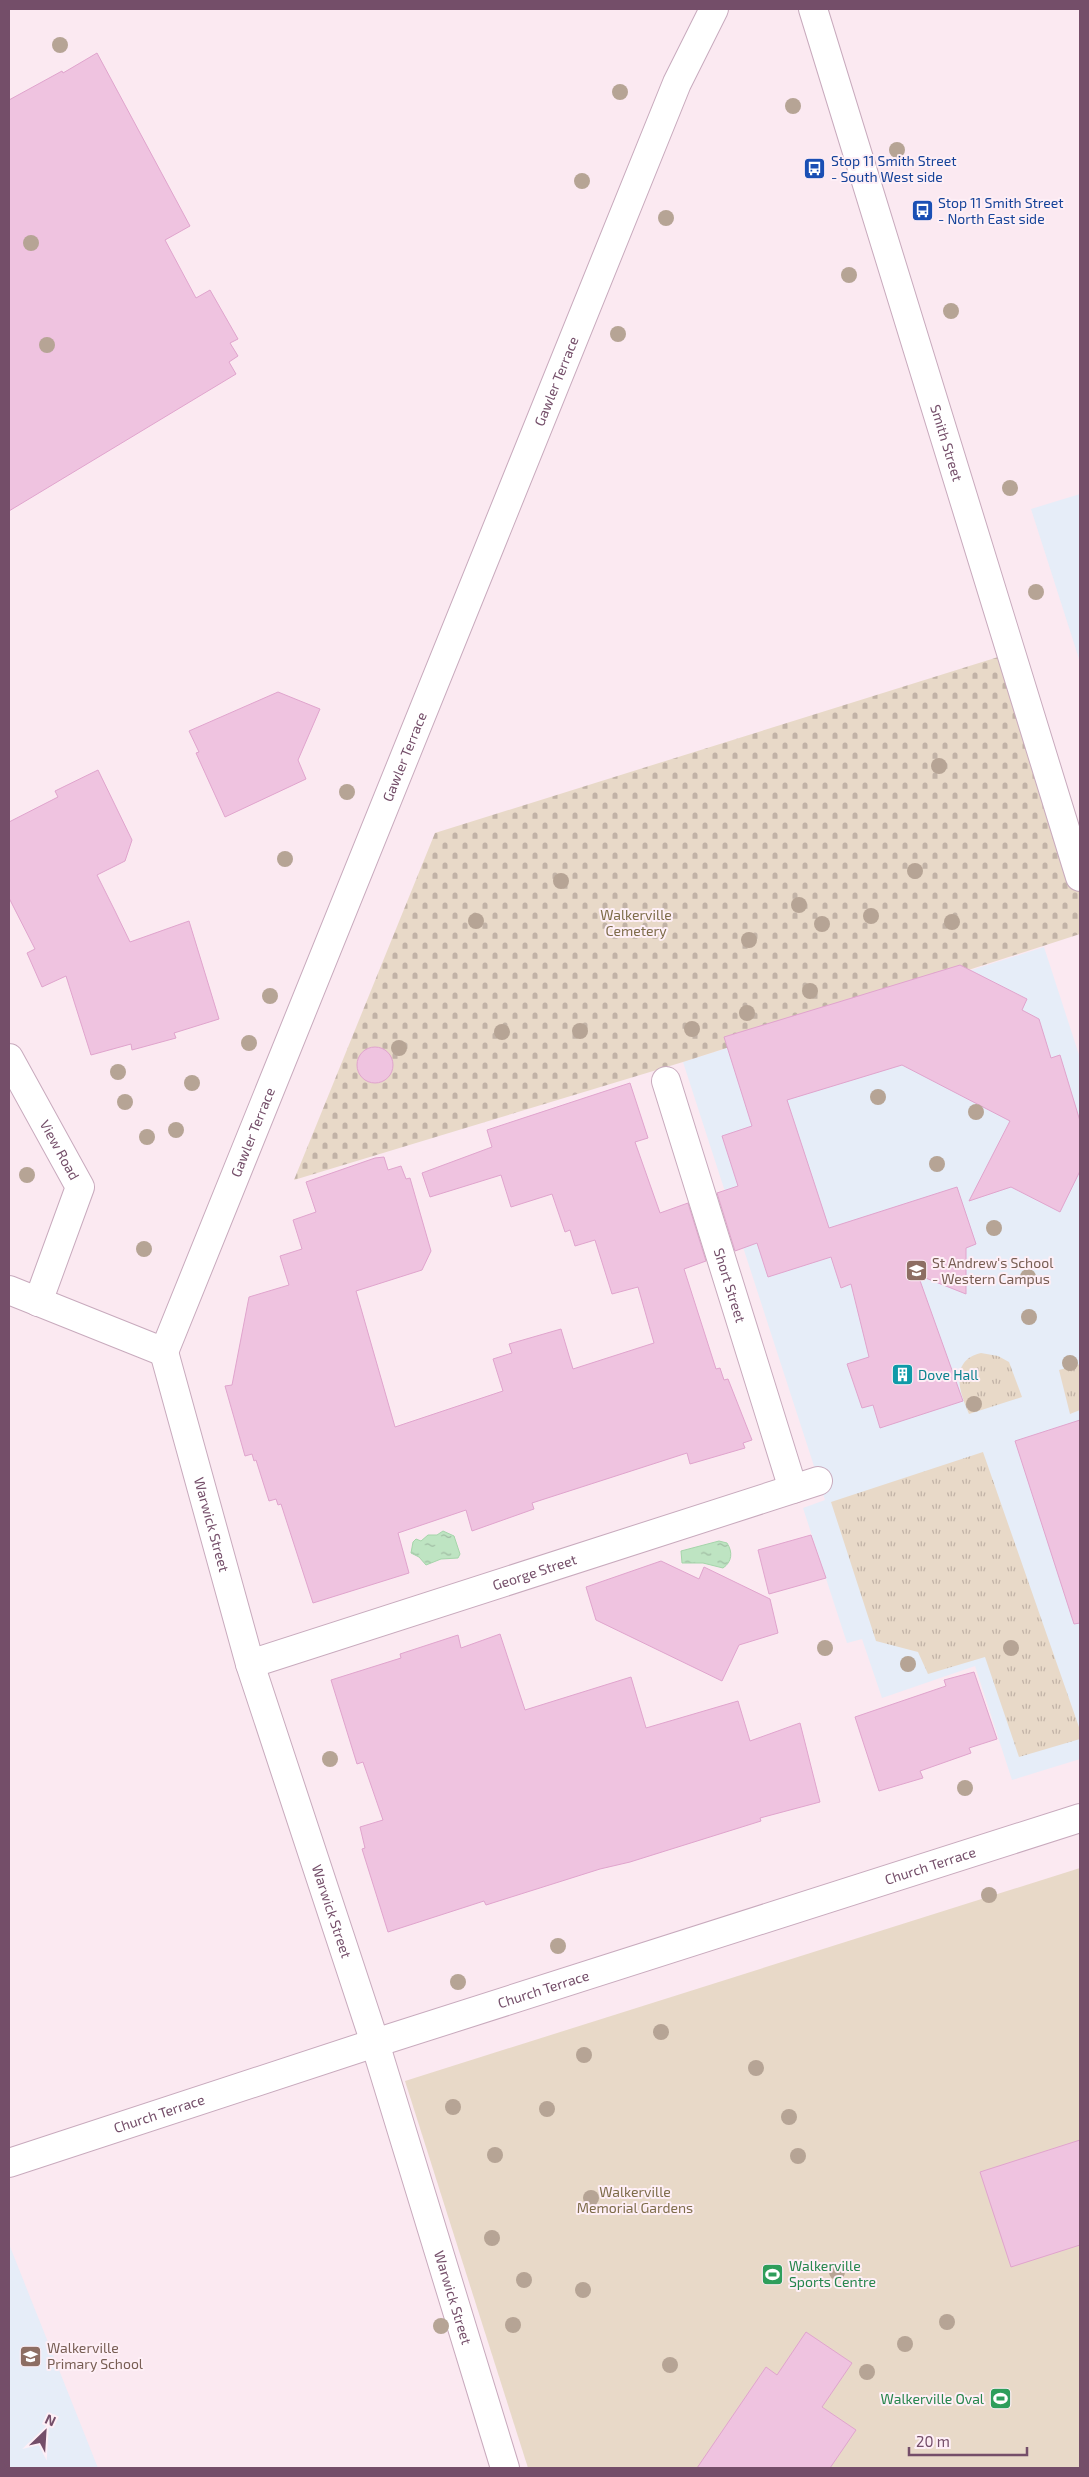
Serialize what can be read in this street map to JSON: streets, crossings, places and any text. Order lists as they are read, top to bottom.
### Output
{
  "streets": {
    "street": [
      "Gawler Terrace",
      "Smith Street",
      "View Road",
      "Short Street",
      "Warwick Street",
      "George Street",
      "Church Terrace"
    ]
  },
  "crossings": [
    ["Gawler Terrace", "Warwick Street"],
    ["Short Street", "George Street"],
    ["Warwick Street", "George Street"],
    ["Warwick Street", "Church Terrace"]
  ],
  "parks": ["Walkerville Cemetery", "Walkerville Memorial Gardens"],
  "places": {
    "bus stop": ["Stop 11 Smith Street - South West side", "Stop 11 Smith Street - North East side"],
    "school or university": ["St Andrew's School - Western Campus", "Walkerville Primary School"],
    "building": ["Dove Hall"],
    "sports": ["Walkerville Sports Centre", "Walkerville Oval"]
  },
  "scale_bar": "20 m",
  "north": "top right"
}
